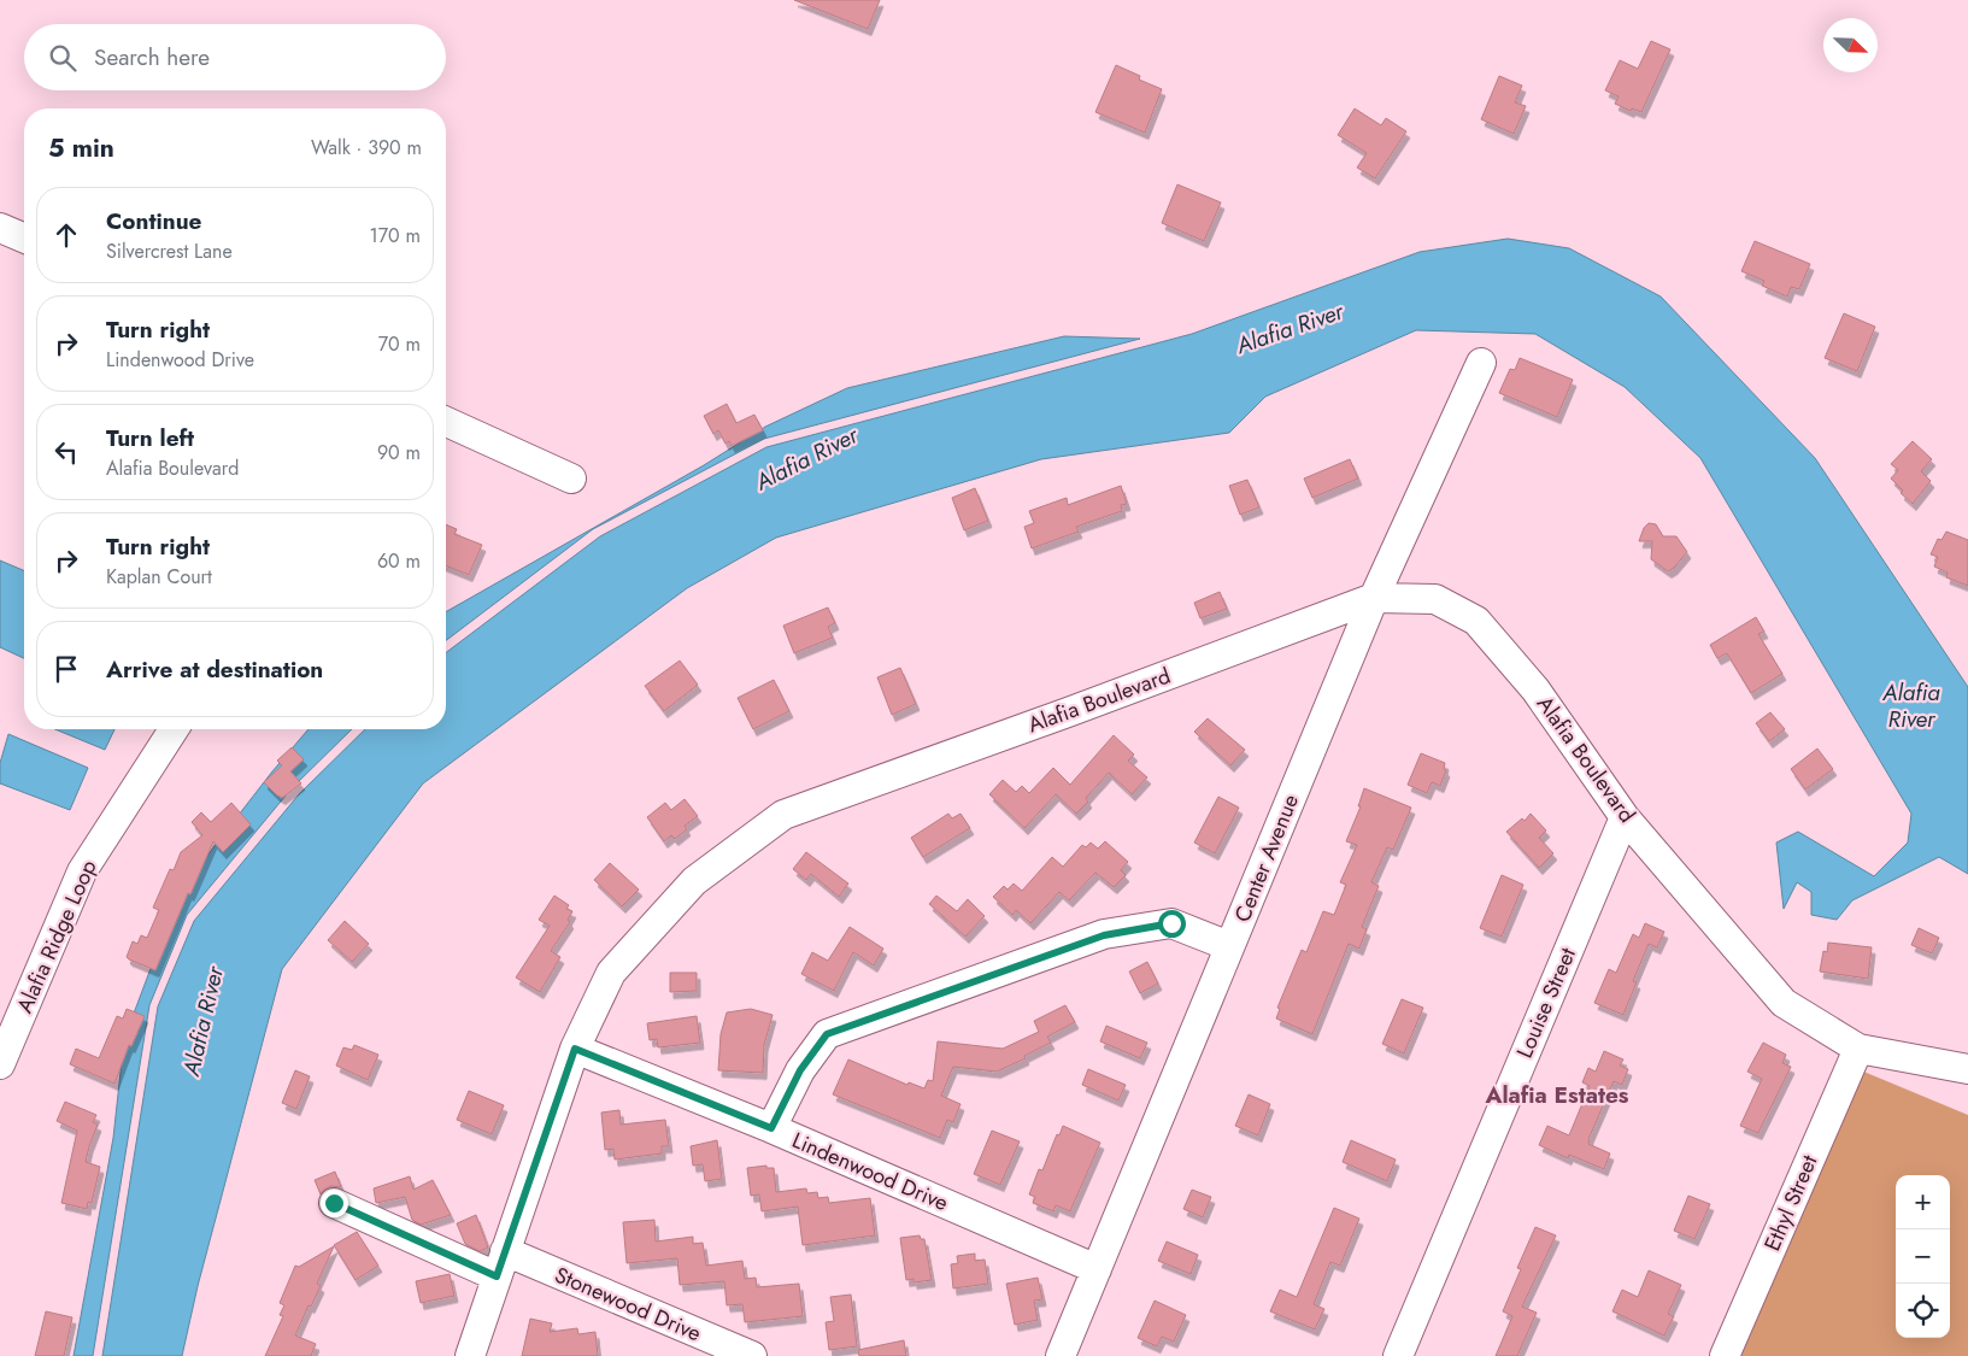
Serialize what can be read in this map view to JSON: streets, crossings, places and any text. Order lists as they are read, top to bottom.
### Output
{
  "streets": {
    "street": [
      "Alafia Boulevard",
      "Center Avenue",
      "Alafia Ridge Loop",
      "Louise Street",
      "Lindenwood Drive",
      "Ethyl Street",
      "Stonewood Drive"
    ]
  },
  "crossings": [
    ["Alafia Boulevard", "Center Avenue"],
    ["Alafia Boulevard", "Louise Street"],
    ["Alafia Boulevard", "Lindenwood Drive"],
    ["Alafia Boulevard", "Ethyl Street"],
    ["Alafia Boulevard", "Stonewood Drive"],
    ["Center Avenue", "Lindenwood Drive"]
  ],
  "districts": ["Alafia Estates"],
  "water": ["Alafia River"],
  "north": "bottom right",
  "page": {
    "search": "Search here",
    "heading": ["5 min", "Walk · 390 m"],
    "list": [
      ["Continue", "Silvercrest Lane", "170 m"],
      ["Turn right", "Lindenwood Drive", "70 m"],
      ["Turn left", "Alafia Boulevard", "90 m"],
      ["Turn right", "Kaplan Court", "60 m"],
      "Arrive at destination"
    ],
    "map_buttons": ["+", "−"]
  }
}
